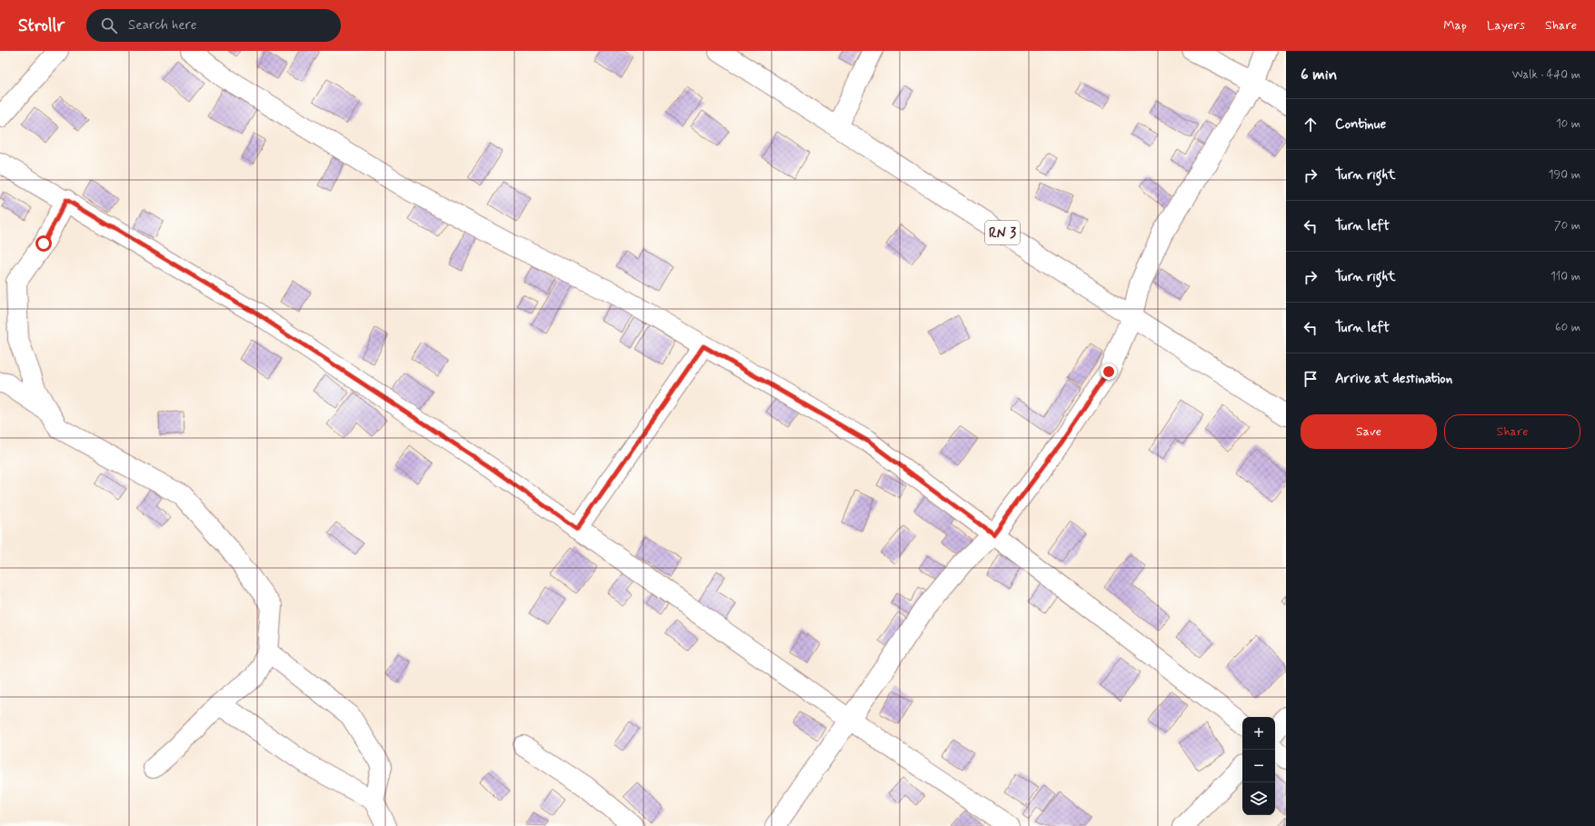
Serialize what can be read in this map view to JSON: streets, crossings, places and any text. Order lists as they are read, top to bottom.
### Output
{
  "streets": {
    "main road": ["RN 3"]
  },
  "page": {
    "header": "Strollr",
    "search": "Search here",
    "nav": ["Map", "Layers", "Share"],
    "heading": ["6 min", "Walk · 440 m"],
    "list": [
      ["Continue", "10 m"],
      ["Turn right", "190 m"],
      ["Turn left", "70 m"],
      ["Turn right", "110 m"],
      ["Turn left", "60 m"],
      "Arrive at destination"
    ],
    "buttons": ["Save", "Share"],
    "map_buttons": ["+", "−"]
  }
}
